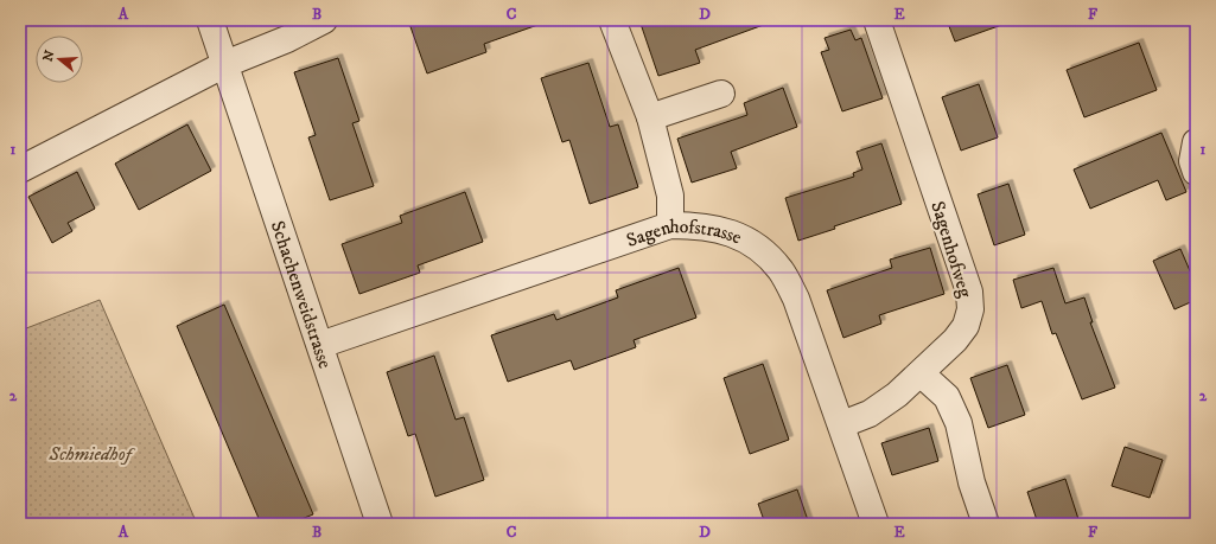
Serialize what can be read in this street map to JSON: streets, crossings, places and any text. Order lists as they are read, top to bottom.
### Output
{
  "streets": {
    "street": ["Sagenhofstrasse", "Sagenhofweg", "Schachenweidstrasse"]
  },
  "crossings": [
    ["Sagenhofstrasse", "Sagenhofweg"],
    ["Sagenhofstrasse", "Schachenweidstrasse"]
  ],
  "parks": ["Schmiedhof"],
  "north": "left",
  "grid": {
    "columns": [
      "A",
      "B",
      "C",
      "D",
      "E",
      "F"
    ],
    "rows": ["1", "2"]
  }
}
